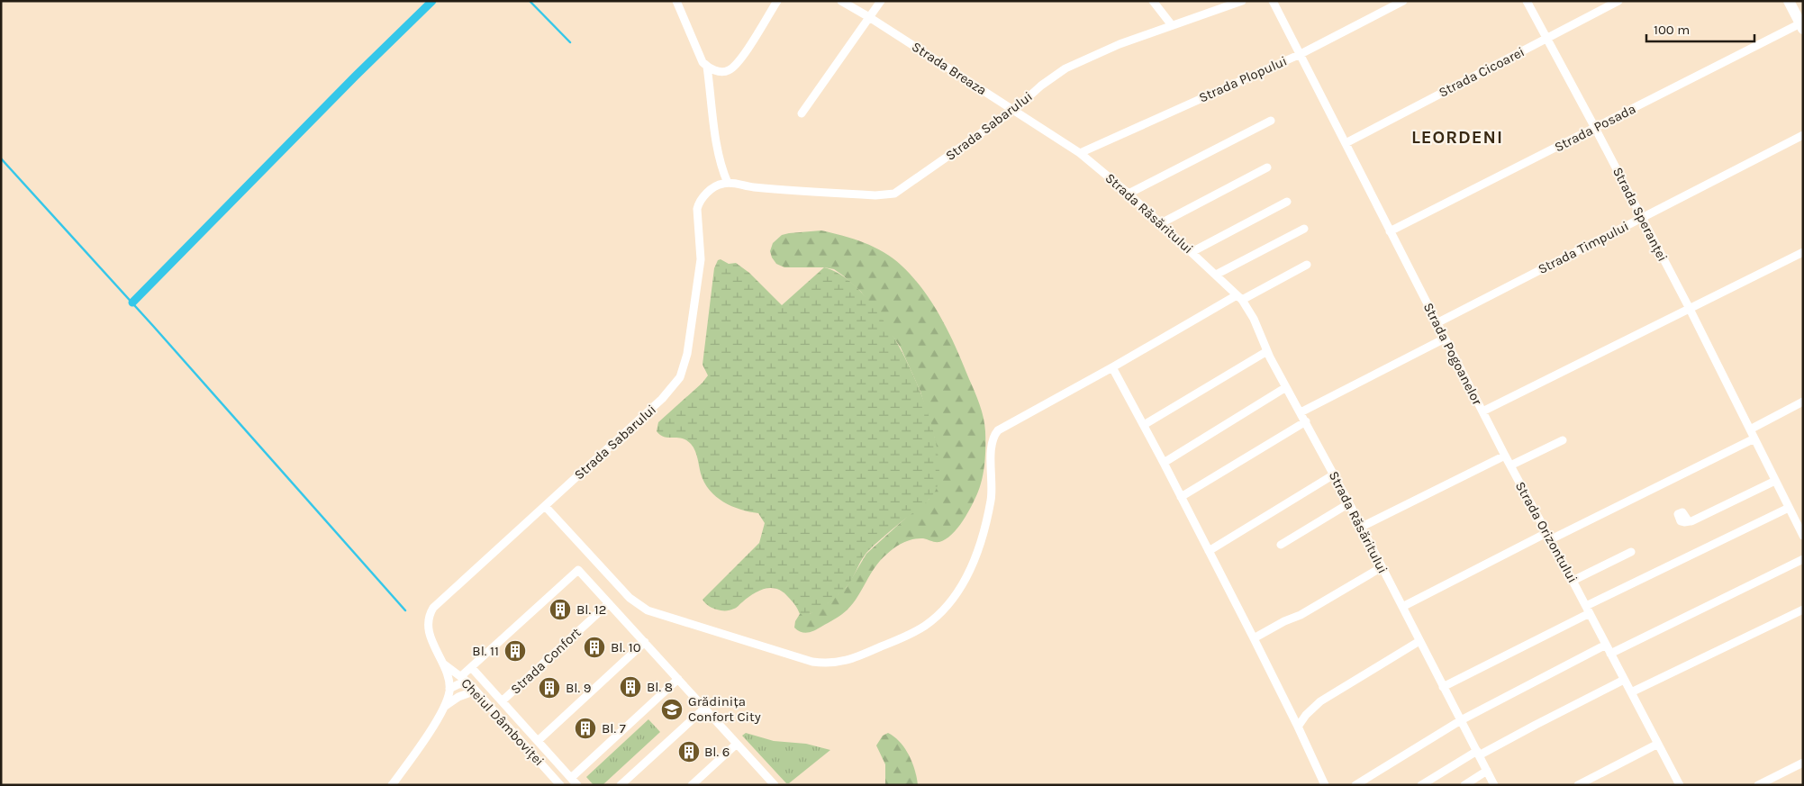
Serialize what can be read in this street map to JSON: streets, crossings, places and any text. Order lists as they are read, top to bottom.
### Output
{
  "streets": {
    "street": [
      "Strada Breaza",
      "Strada Cicoarei",
      "Strada Plopului",
      "Strada Sabarului",
      "Strada Posada",
      "Strada Răsăritului",
      "Strada Speranței",
      "Strada Timpului",
      "Strada Pogoanelor",
      "Strada Orizontului",
      "Strada Confort",
      "Cheiul Dâmboviței"
    ]
  },
  "crossings": [
    ["Strada Breaza", "Strada Plopului"],
    ["Strada Breaza", "Strada Sabarului"],
    ["Strada Breaza", "Strada Răsăritului"],
    ["Strada Cicoarei", "Strada Speranței"],
    ["Strada Cicoarei", "Strada Pogoanelor"],
    ["Strada Plopului", "Strada Răsăritului"],
    ["Strada Plopului", "Strada Pogoanelor"],
    ["Strada Sabarului", "Cheiul Dâmboviței"],
    ["Strada Posada", "Strada Speranței"],
    ["Strada Posada", "Strada Pogoanelor"],
    ["Strada Speranței", "Strada Timpului"],
    ["Strada Speranței", "Strada Pogoanelor"],
    ["Strada Timpului", "Strada Pogoanelor"],
    ["Strada Pogoanelor", "Strada Orizontului"]
  ],
  "districts": ["LEORDENI"],
  "places": {
    "building": [
      "Bl. 12",
      "Bl. 10",
      "Bl. 11",
      "Bl. 8",
      "Bl. 9",
      "Bl. 7",
      "Bl. 6"
    ],
    "school or university": ["Grădinița Confort City"]
  },
  "scale_bar": "100 m"
}
